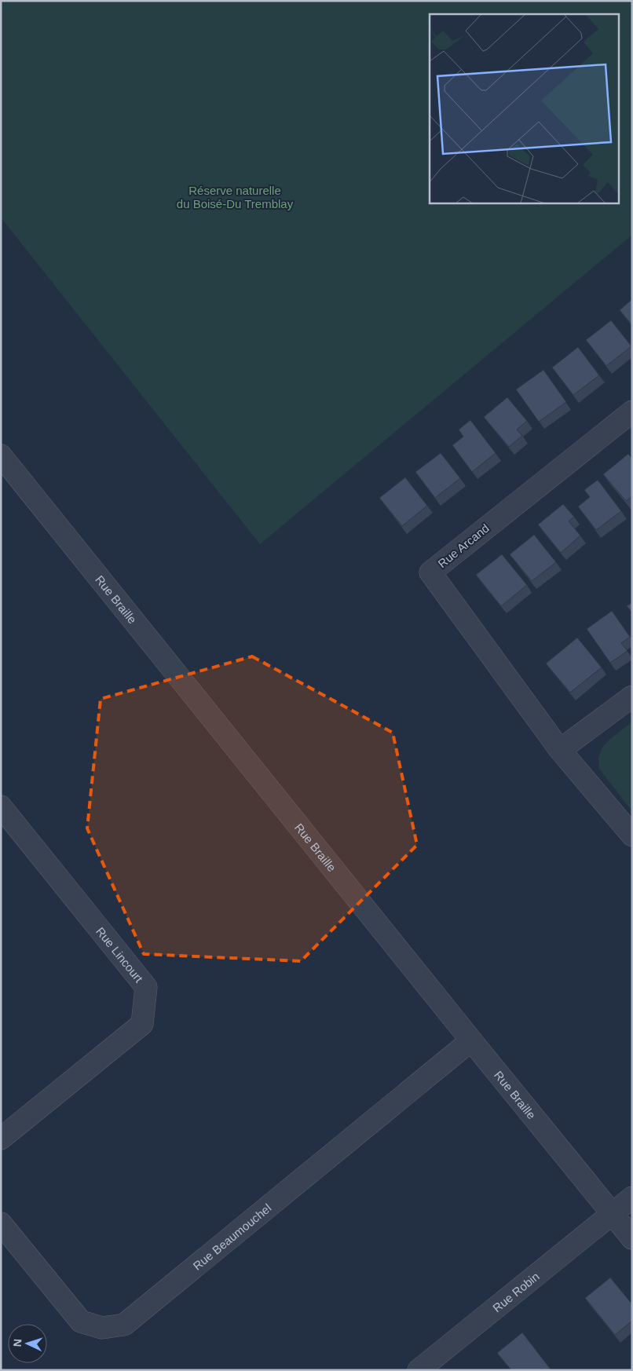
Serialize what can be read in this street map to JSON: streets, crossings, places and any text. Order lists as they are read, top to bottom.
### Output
{
  "streets": {
    "street": [
      "Rue Arcand",
      "Rue Braille",
      "Rue Lincourt",
      "Rue Beaumouchel",
      "Rue Robin"
    ]
  },
  "crossings": [
    ["Rue Braille", "Rue Beaumouchel"],
    ["Rue Braille", "Rue Robin"]
  ],
  "parks": ["Réserve naturelle du Boisé-Du Tremblay"],
  "north": "left"
}
